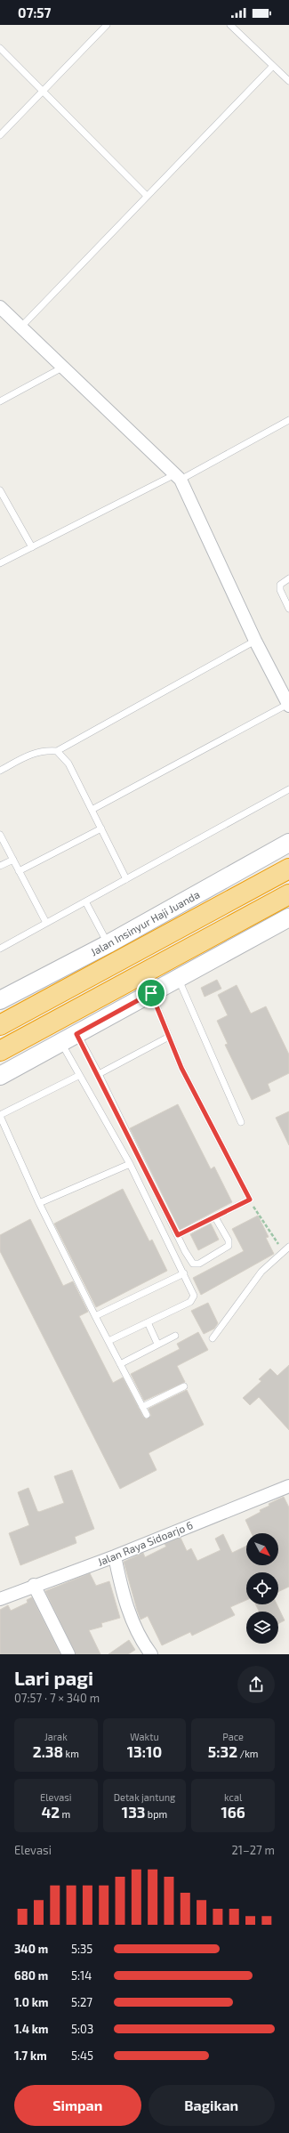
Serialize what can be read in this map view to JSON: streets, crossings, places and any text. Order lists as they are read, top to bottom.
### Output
{
  "streets": {
    "highway": ["Jalan Insinyur Haji Juanda"],
    "street": ["Jalan Raya Sidoarjo 6"]
  },
  "north": "bottom right",
  "page": {
    "status": "07:57",
    "heading": ["Lari pagi", "07:57 · 7 × 340 m"],
    "stats": [
      ["Jarak", "2.38 km"],
      ["Waktu", "13:10"],
      ["Pace", "5:32 /km"],
      ["Elevasi", "42 m"],
      ["Detak jantung", "133 bpm"],
      ["kcal", "166"]
    ],
    "chart": ["Elevasi", "21–27 m"],
    "list": [
      {
        "name": "340 m",
        "note": "5:35"
      },
      {
        "name": "680 m",
        "note": "5:14"
      },
      {
        "name": "1.0 km",
        "note": "5:27"
      },
      {
        "name": "1.4 km",
        "note": "5:03"
      },
      {
        "name": "1.7 km",
        "note": "5:45"
      }
    ],
    "buttons": ["Simpan", "Bagikan"]
  }
}
